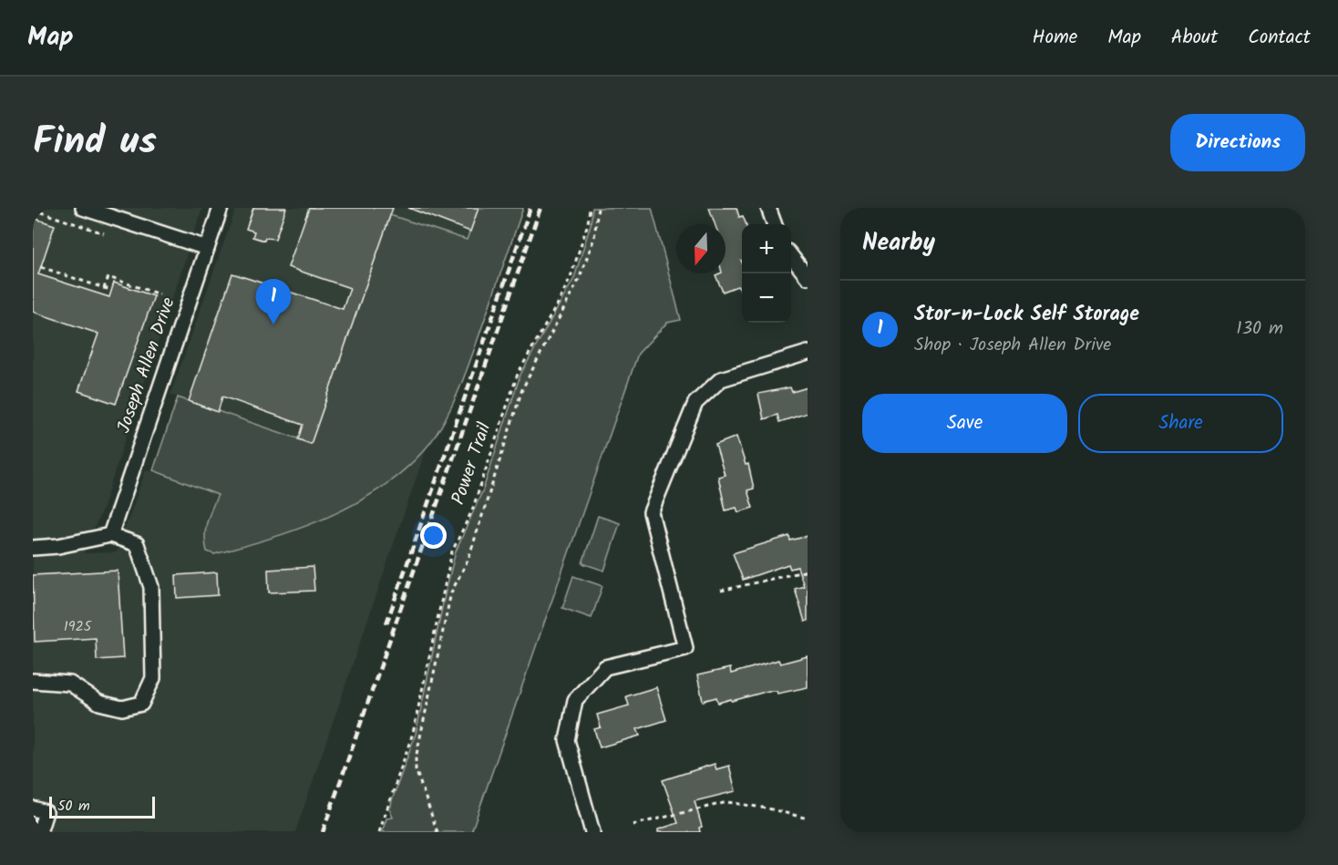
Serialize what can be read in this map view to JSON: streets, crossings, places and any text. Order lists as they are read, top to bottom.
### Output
{
  "streets": {
    "street": ["Joseph Allen Drive"],
    "path": ["Power Trail"]
  },
  "house_numbers": ["1925"],
  "scale_bar": "50 m",
  "north": "bottom",
  "page": {
    "header": "Map",
    "nav": [
      "Home",
      "Map",
      "About",
      "Contact"
    ],
    "title": "Find us",
    "buttons": [
      "Directions",
      ["Save", "Share"]
    ],
    "heading": "Nearby",
    "map_buttons": ["+", "−"],
    "pins": "1",
    "list": [
      {
        "mark": "1",
        "name": "Stor-n-Lock Self Storage",
        "note": "Shop · Joseph Allen Drive",
        "value": "130 m"
      }
    ],
    "scale": "50 m"
  }
}
